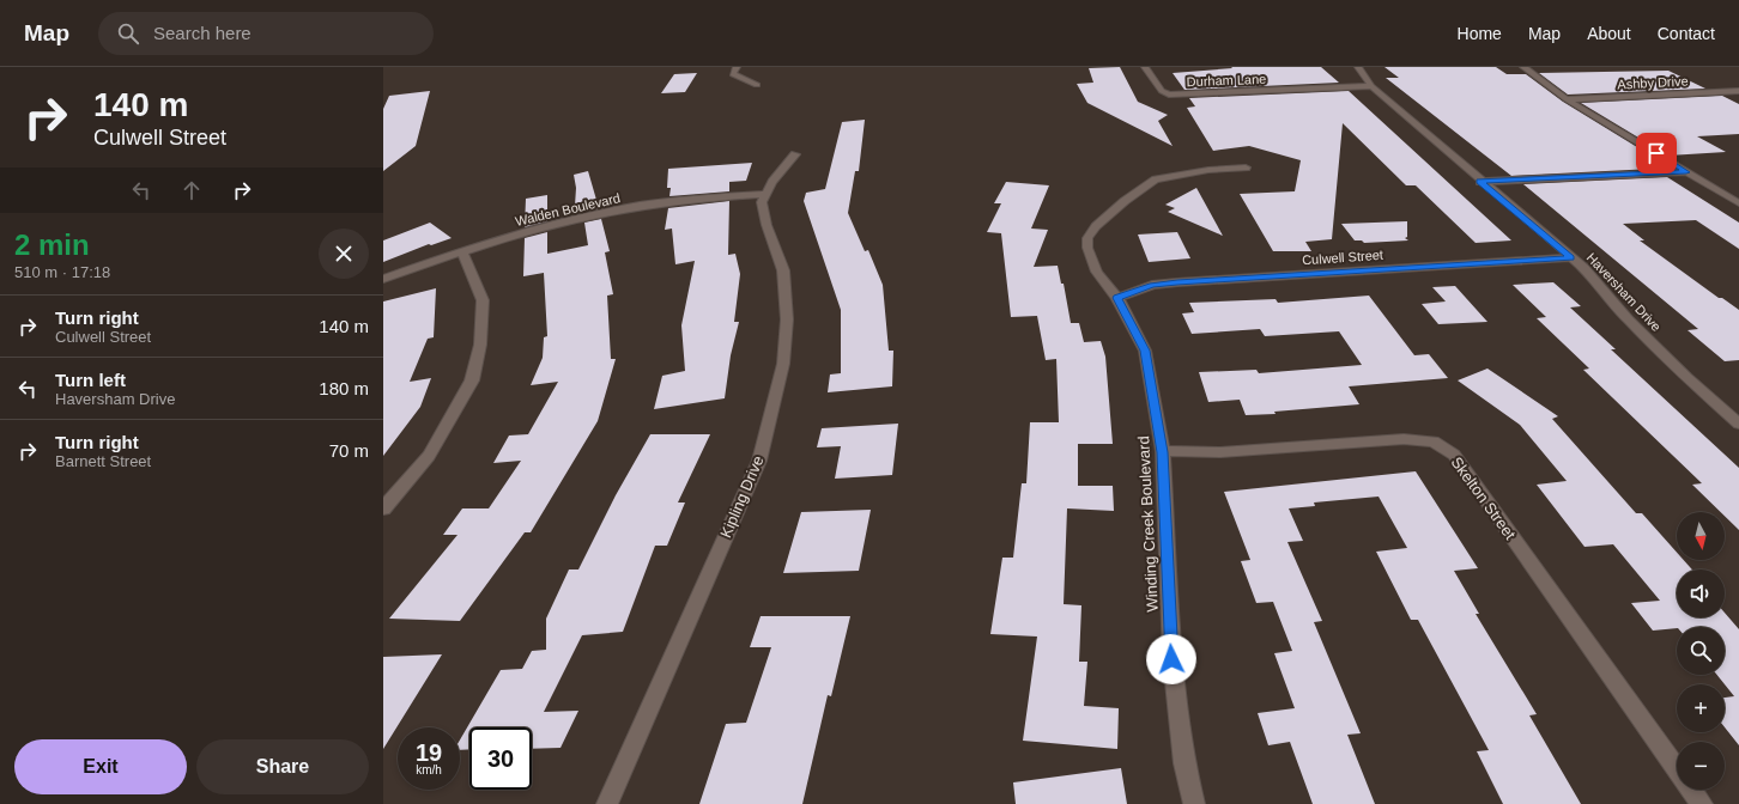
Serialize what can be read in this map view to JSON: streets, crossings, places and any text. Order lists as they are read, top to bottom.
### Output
{
  "streets": {
    "street": [
      "Durham Lane",
      "Ashby Drive",
      "Walden Boulevard",
      "Culwell Street",
      "Haversham Drive",
      "Kipling Drive",
      "Skelton Street",
      "Winding Creek Boulevard"
    ]
  },
  "crossings": [
    ["Durham Lane", "Haversham Drive"],
    ["Walden Boulevard", "Kipling Drive"],
    ["Culwell Street", "Haversham Drive"],
    ["Culwell Street", "Winding Creek Boulevard"],
    ["Skelton Street", "Winding Creek Boulevard"]
  ],
  "north": "bottom",
  "page": {
    "header": "Map",
    "search": "Search here",
    "nav": [
      "Home",
      "Map",
      "About",
      "Contact"
    ],
    "turn": ["140 m", "Culwell Street"],
    "heading": ["2 min", "510 m · 17:18"],
    "list": [
      {
        "name": "Turn right",
        "note": "Culwell Street",
        "value": "140 m"
      },
      {
        "name": "Turn left",
        "note": "Haversham Drive",
        "value": "180 m"
      },
      {
        "name": "Turn right",
        "note": "Barnett Street",
        "value": "70 m"
      }
    ],
    "map_buttons": ["+", "−"],
    "speed": "19 km/h",
    "limit": "30",
    "buttons": ["Exit", "Share"]
  }
}
